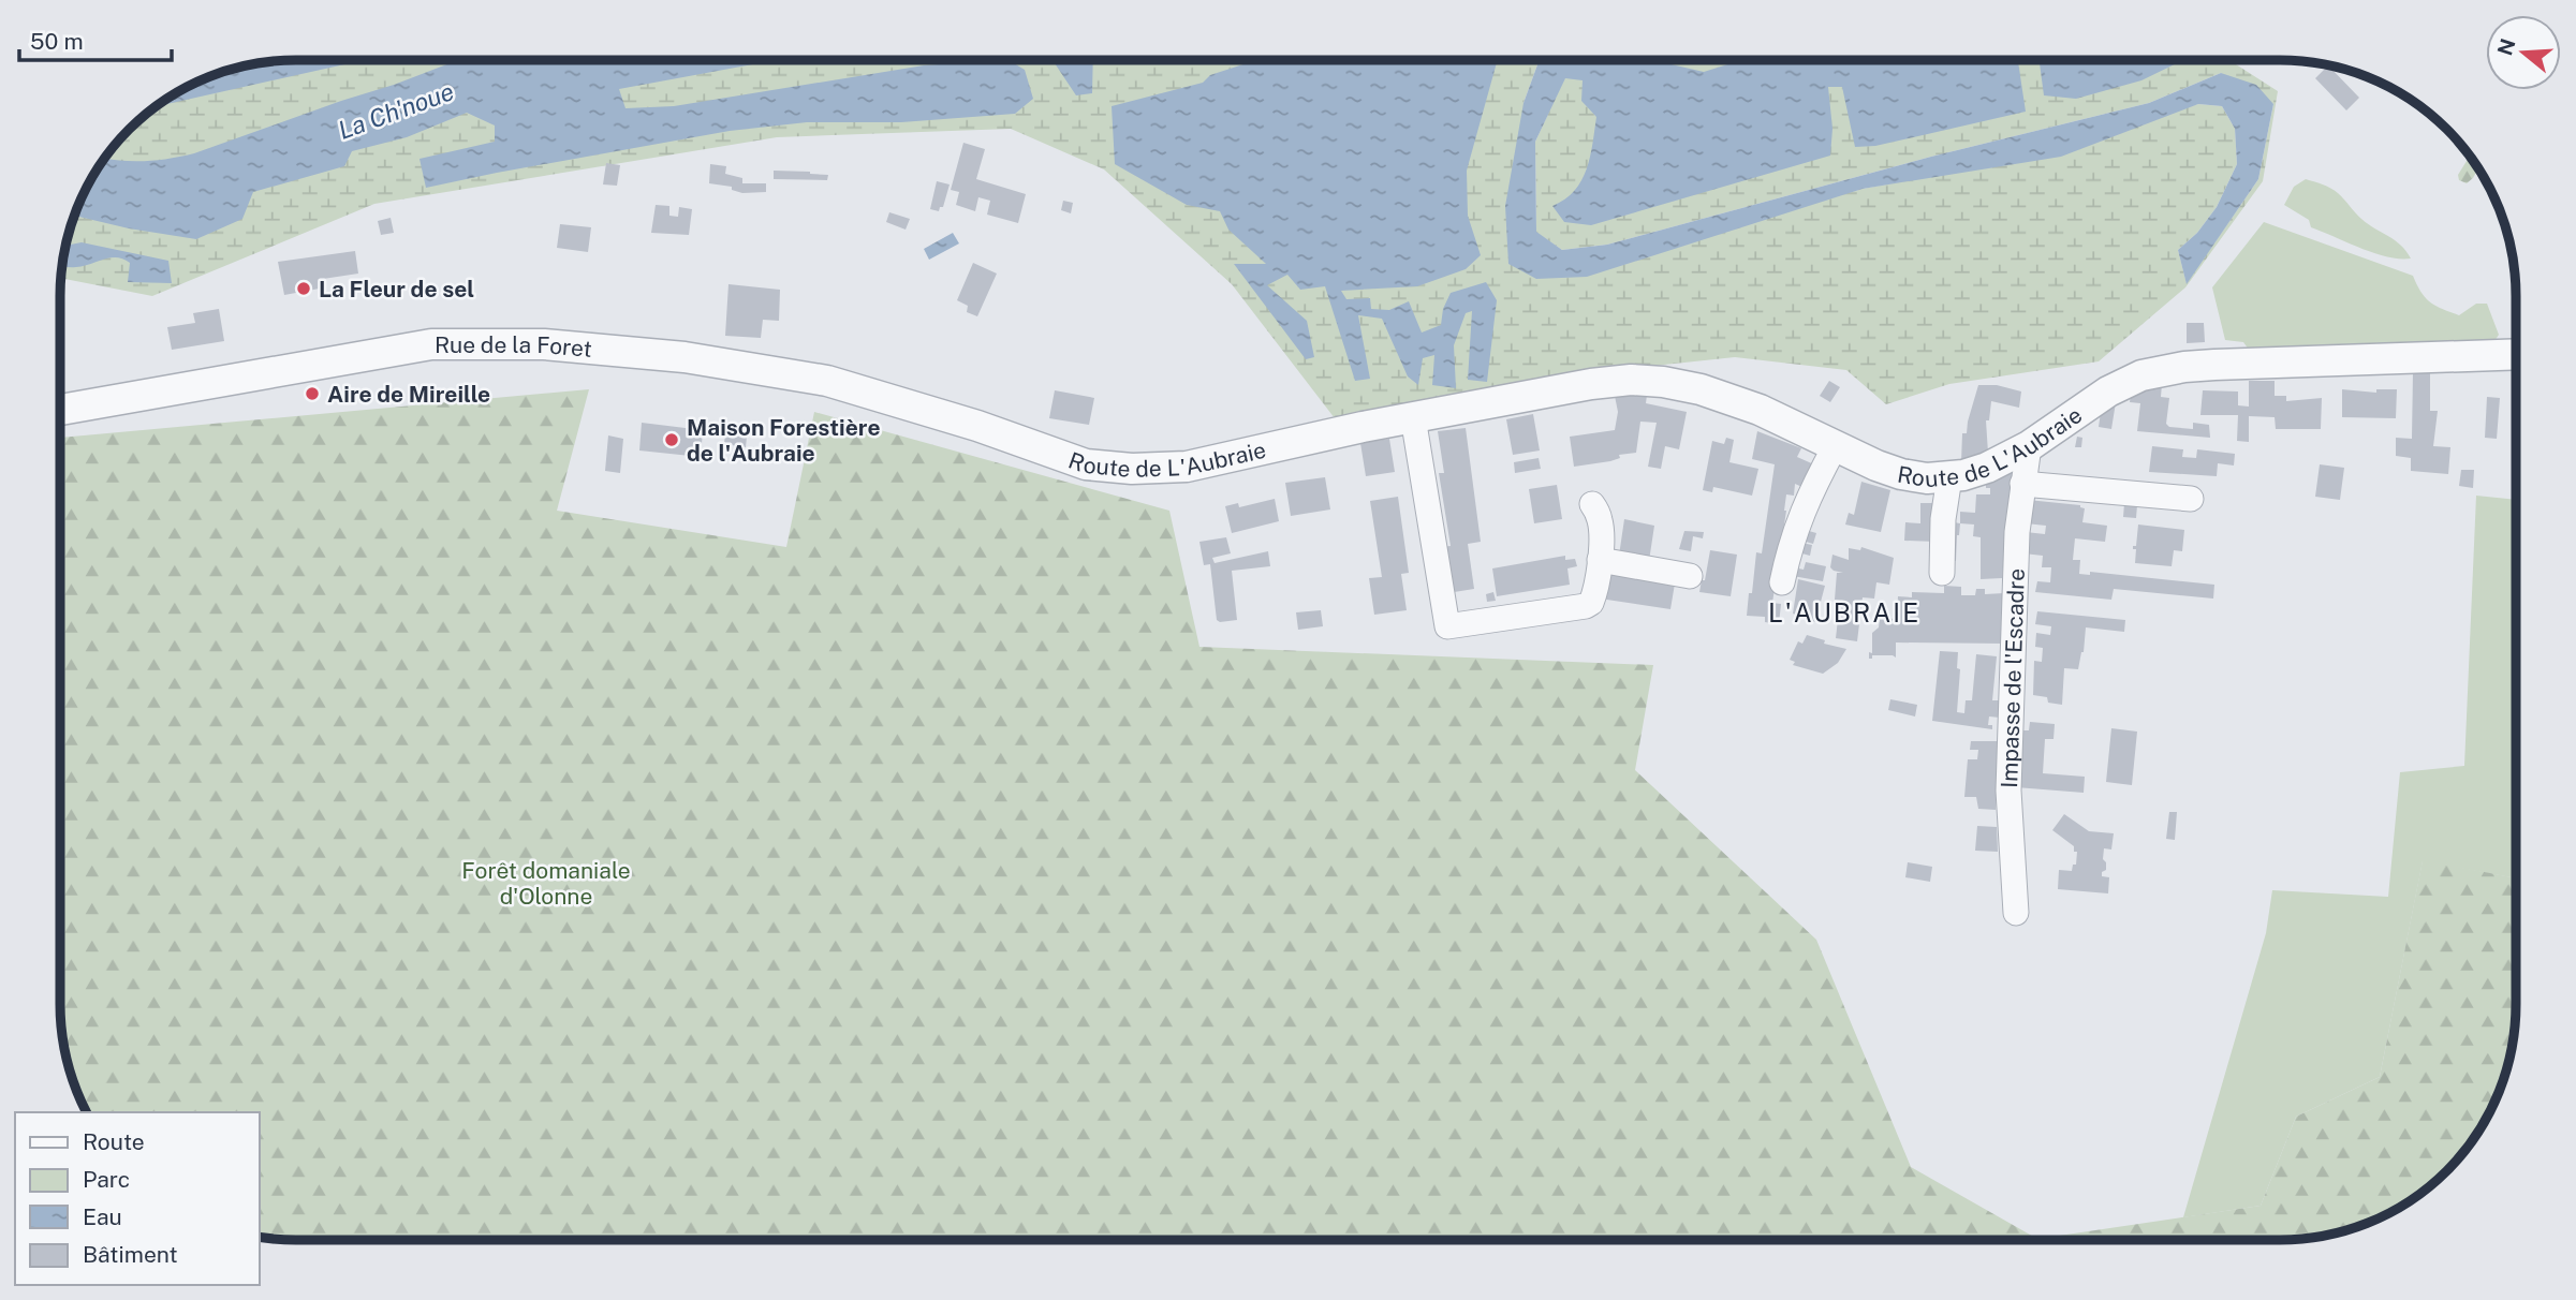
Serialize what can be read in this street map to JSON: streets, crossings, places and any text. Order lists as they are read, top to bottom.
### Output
{
  "streets": {
    "street": ["Rue de la Foret", "Route de L'Aubraie", "Impasse de l'Escadre"]
  },
  "crossings": [
    ["Rue de la Foret", "Route de L'Aubraie"],
    ["Route de L'Aubraie", "Impasse de l'Escadre"]
  ],
  "districts": ["L'AUBRAIE"],
  "water": ["La Ch'noue"],
  "parks": ["Forêt domaniale d'Olonne"],
  "places": ["La Fleur de sel", "Aire de Mireille", "Maison Forestière de l'Aubraie"],
  "legend": [
    "Route",
    "Parc",
    "Eau",
    "Bâtiment"
  ],
  "scale_bar": "50 m",
  "north": "left"
}
